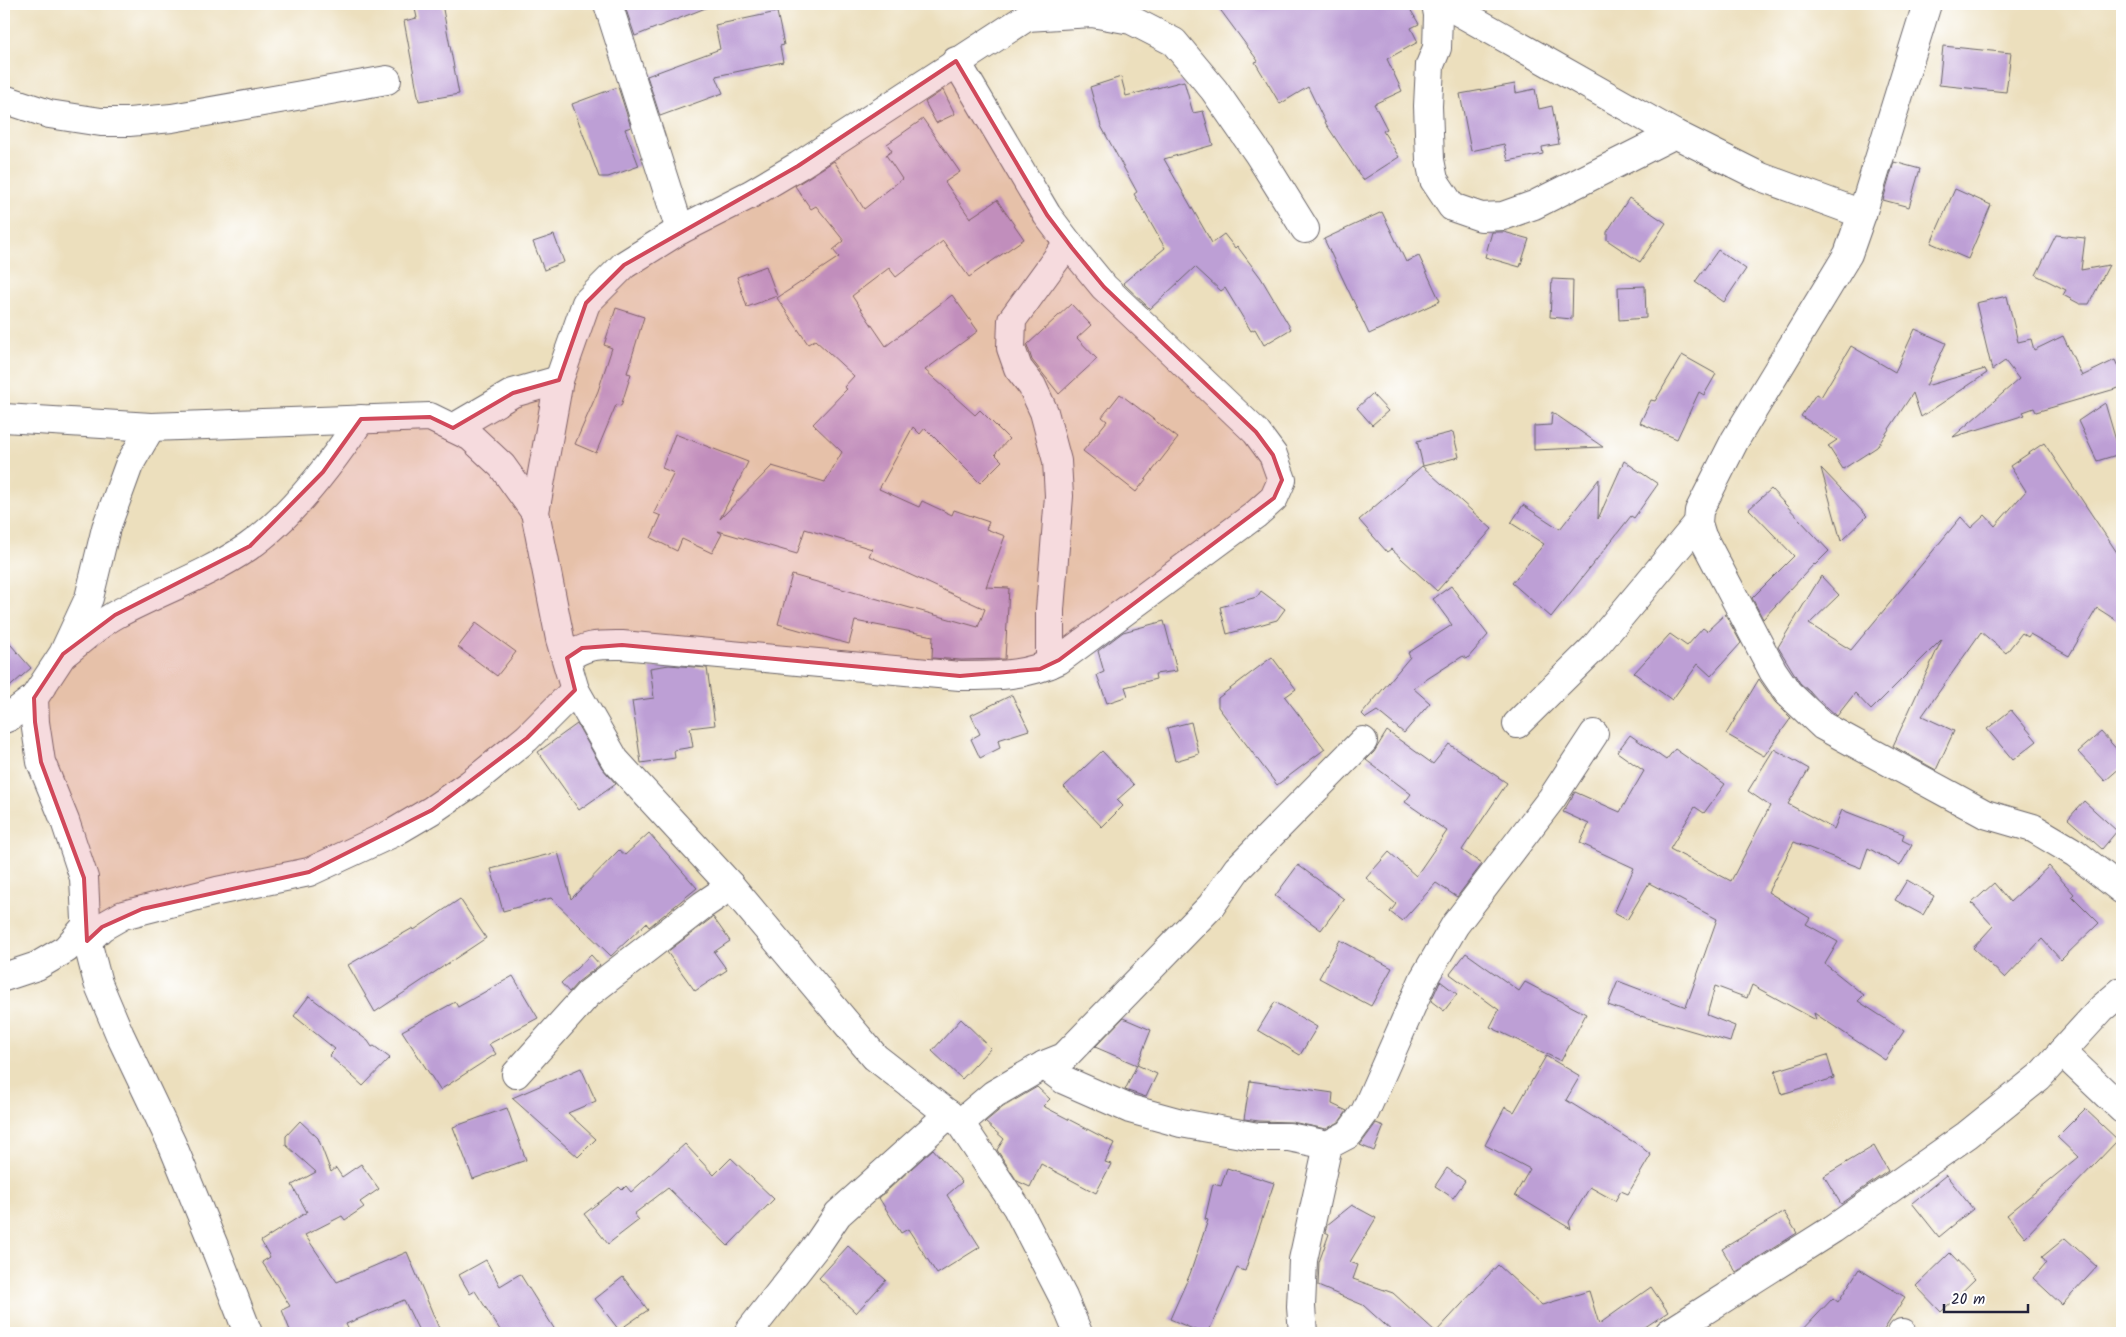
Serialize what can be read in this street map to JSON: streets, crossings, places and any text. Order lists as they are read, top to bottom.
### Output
{
  "scale_bar": "20 m"
}
